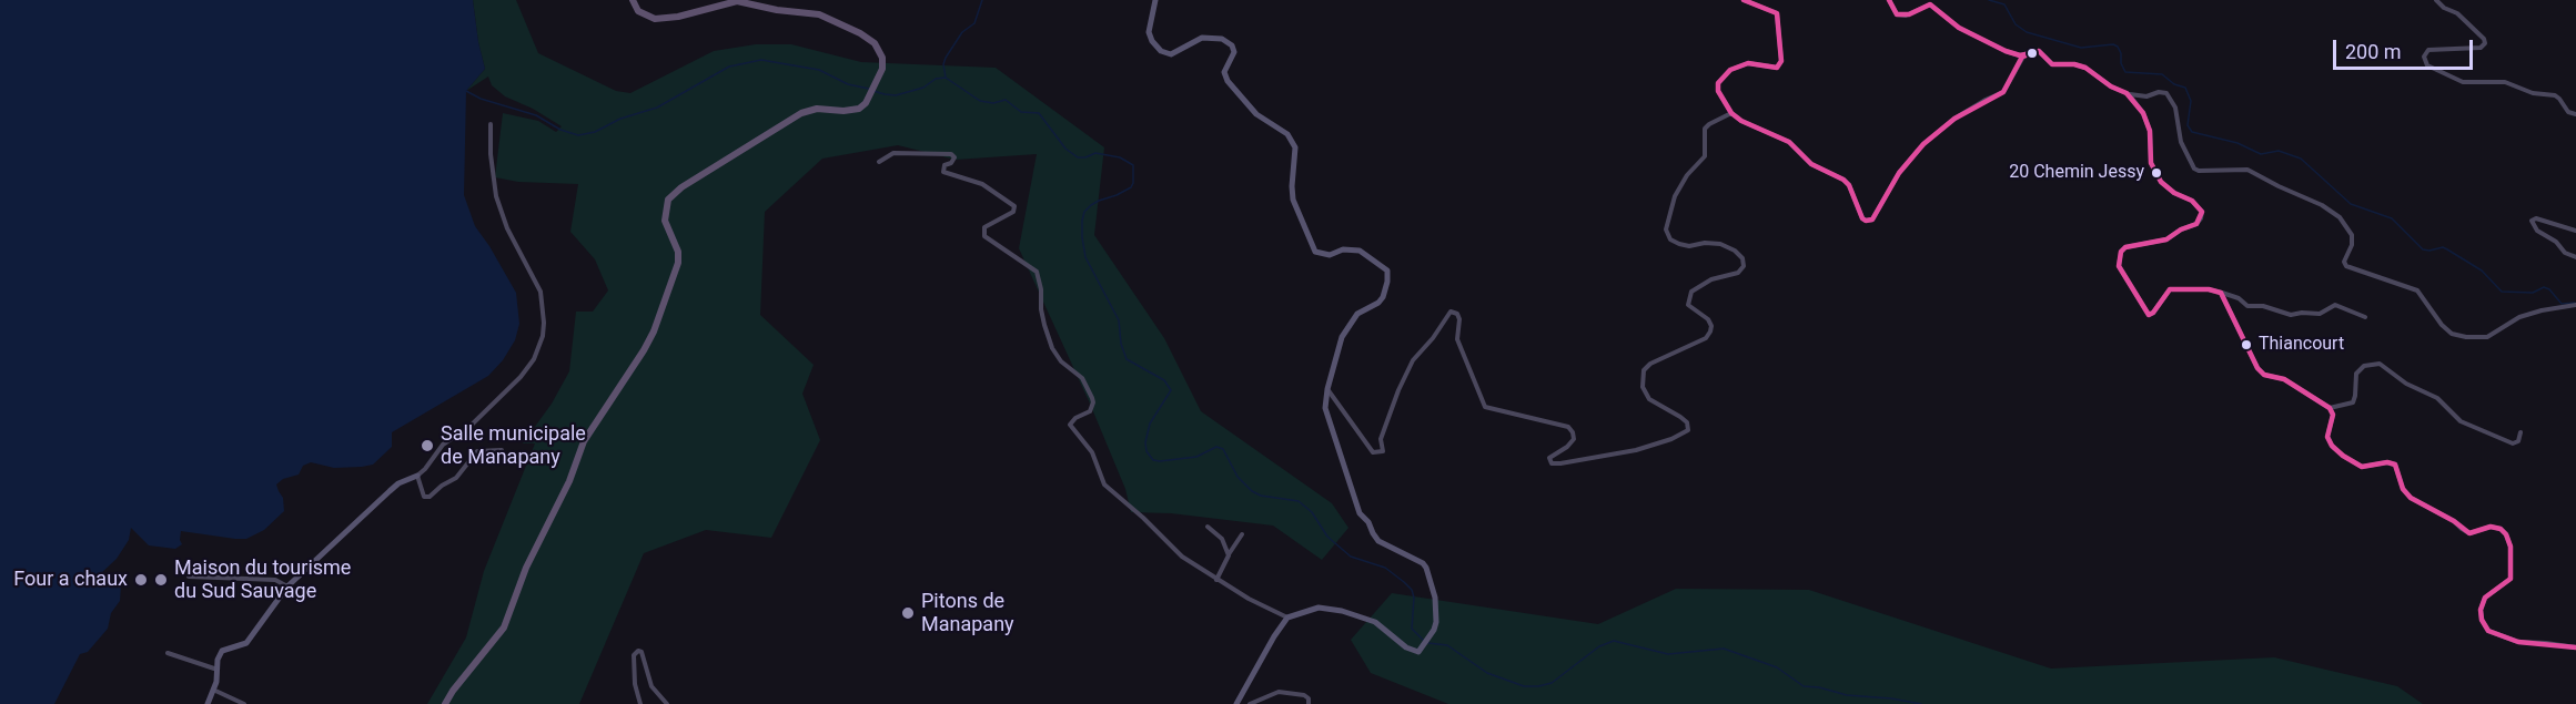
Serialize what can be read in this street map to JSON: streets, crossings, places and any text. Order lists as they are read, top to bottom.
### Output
{
  "places": [
    "20 Chemin Jessy",
    "Thiancourt",
    "Salle municipale de Manapany",
    "Four a chaux",
    "Maison du tourisme du Sud Sauvage",
    "Pitons de Manapany"
  ],
  "scale_bar": "200 m"
}
